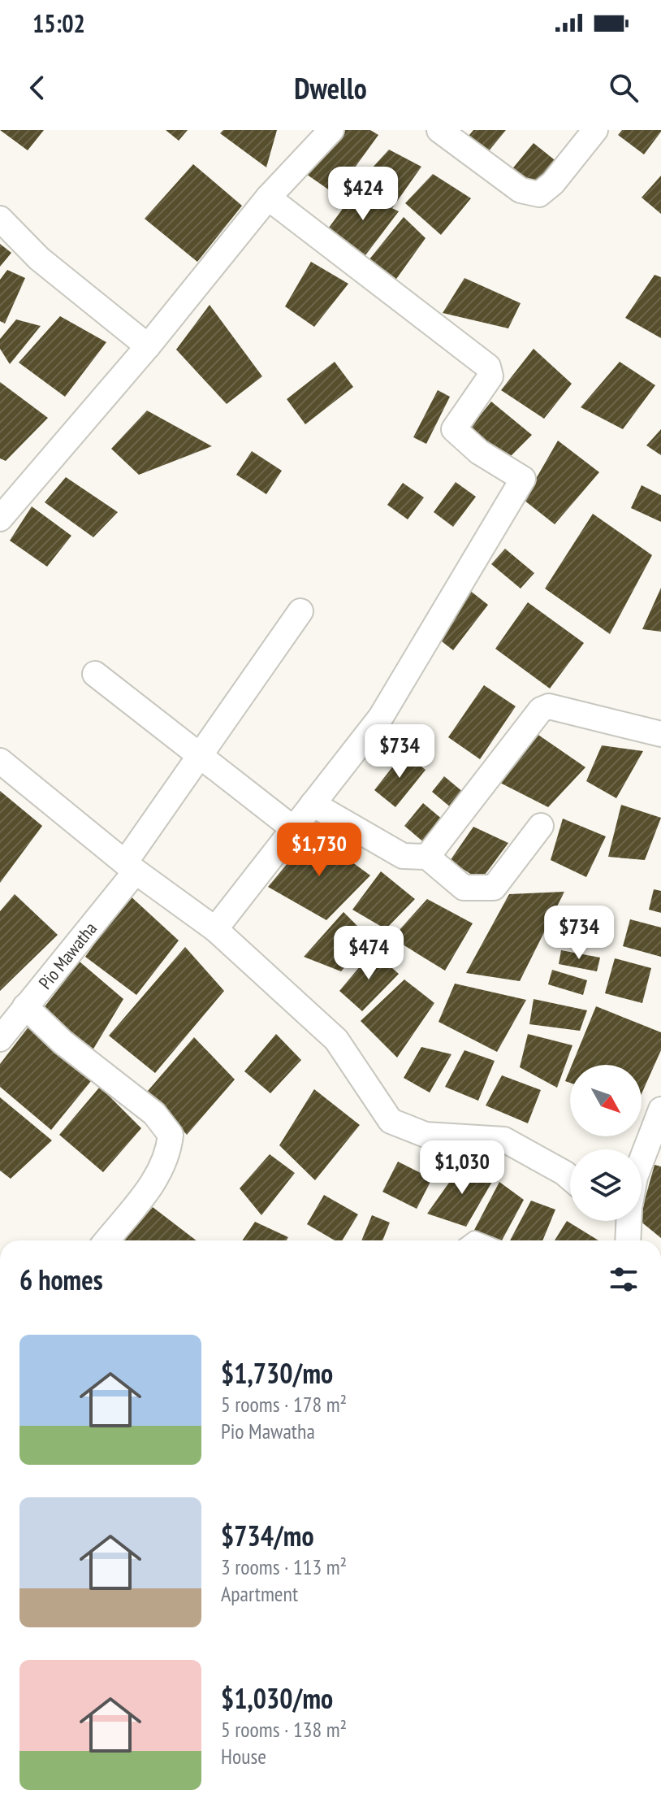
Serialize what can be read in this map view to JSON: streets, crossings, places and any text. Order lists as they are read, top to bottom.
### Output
{
  "streets": {
    "street": ["Pio Mawatha"]
  },
  "north": "bottom right",
  "page": {
    "status": "15:02",
    "header": "Dwello",
    "price": [
      "$424",
      "$734",
      "$1,730",
      "$734",
      "$474",
      "$1,030"
    ],
    "heading": "6 homes",
    "list": [
      {
        "name": "$1,730/mo",
        "note": "5 rooms · 178 m² · Pio Mawatha"
      },
      {
        "name": "$734/mo",
        "note": "3 rooms · 113 m² · Apartment"
      },
      {
        "name": "$1,030/mo",
        "note": "5 rooms · 138 m² · House"
      }
    ]
  }
}
